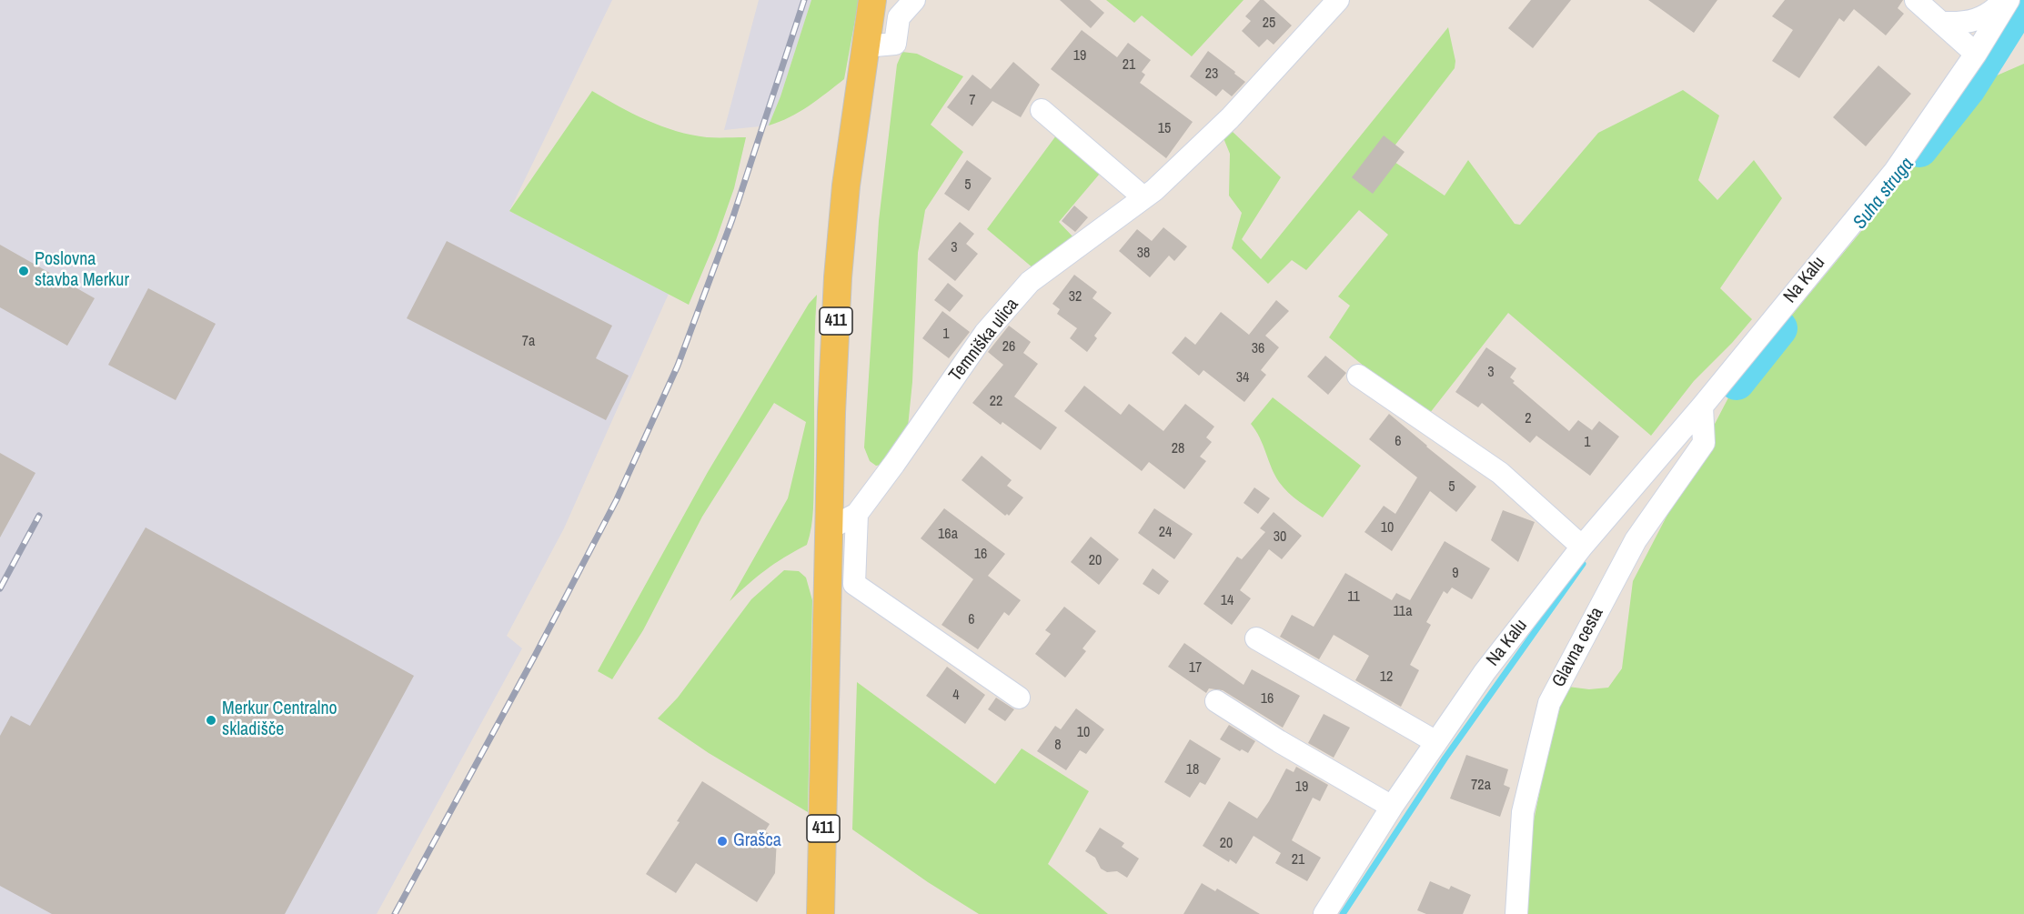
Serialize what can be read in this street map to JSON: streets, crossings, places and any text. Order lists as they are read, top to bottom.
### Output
{
  "streets": {
    "main road": ["411"],
    "street": ["Na Kalu", "Temniška ulica", "Glavna cesta"]
  },
  "crossings": [
    ["Na Kalu", "Glavna cesta"]
  ],
  "water": ["Suha struga"],
  "places": ["Poslovna stavba Merkur", "Merkur Centralno skladišče", "Grašca"],
  "house_numbers": [
    "25",
    "19",
    "21",
    "23",
    "7",
    "15",
    "5",
    "3",
    "38",
    "32",
    "1",
    "7a",
    "26",
    "36",
    "3",
    "34",
    "22",
    "2",
    "6",
    "1",
    "28",
    "5",
    "10",
    "24",
    "16a",
    "30",
    "16",
    "20",
    "9",
    "11",
    "14",
    "11a",
    "6",
    "17",
    "12",
    "4",
    "16",
    "10",
    "8",
    "18",
    "72a",
    "19",
    "20",
    "21"
  ]
}
